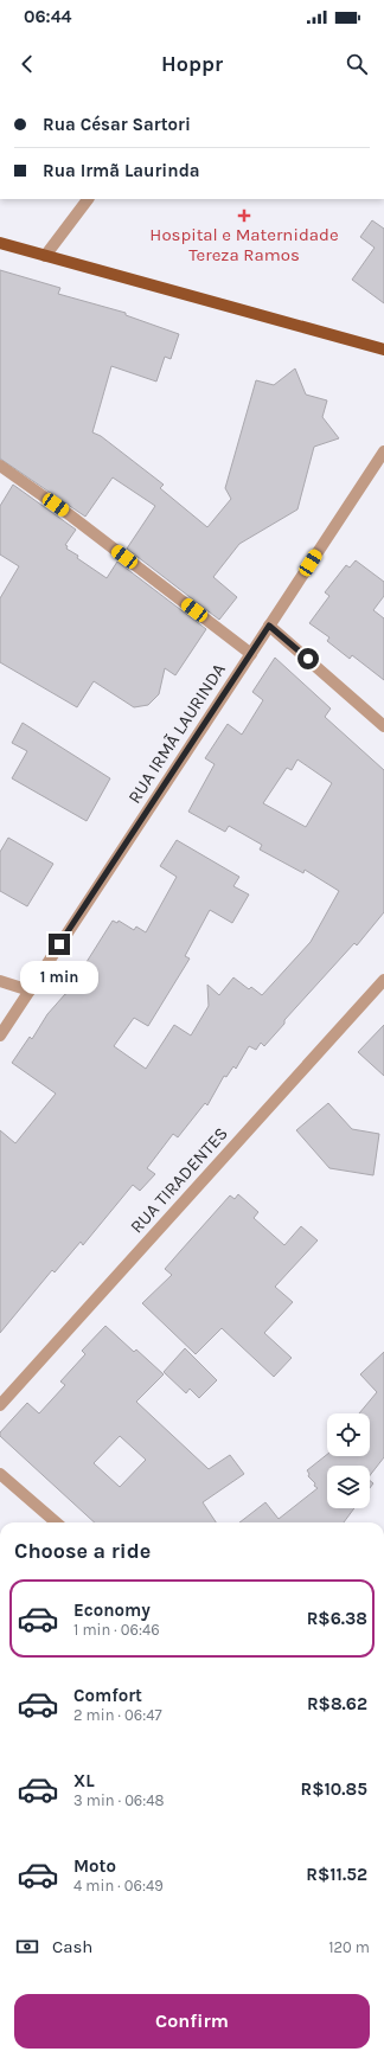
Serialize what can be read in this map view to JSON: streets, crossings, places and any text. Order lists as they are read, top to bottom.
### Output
{
  "streets": {
    "street": ["RUA IRMÃ LAURINDA", "RUA TIRADENTES"]
  },
  "places": {
    "health": ["Hospital e Maternidade Tereza Ramos"]
  },
  "page": {
    "status": "06:44",
    "header": "Hoppr",
    "banner": ["Rua César Sartori", "Rua Irmã Laurinda"],
    "bubble": "1 min",
    "heading": "Choose a ride",
    "list": [
      {
        "name": "Economy",
        "note": "1 min · 06:46",
        "value": "R$6.38"
      },
      {
        "name": "Comfort",
        "note": "2 min · 06:47",
        "value": "R$8.62"
      },
      {
        "name": "XL",
        "note": "3 min · 06:48",
        "value": "R$10.85"
      },
      {
        "name": "Moto",
        "note": "4 min · 06:49",
        "value": "R$11.52"
      }
    ],
    "pay": ["Cash", "120 m"],
    "buttons": "Confirm"
  }
}
